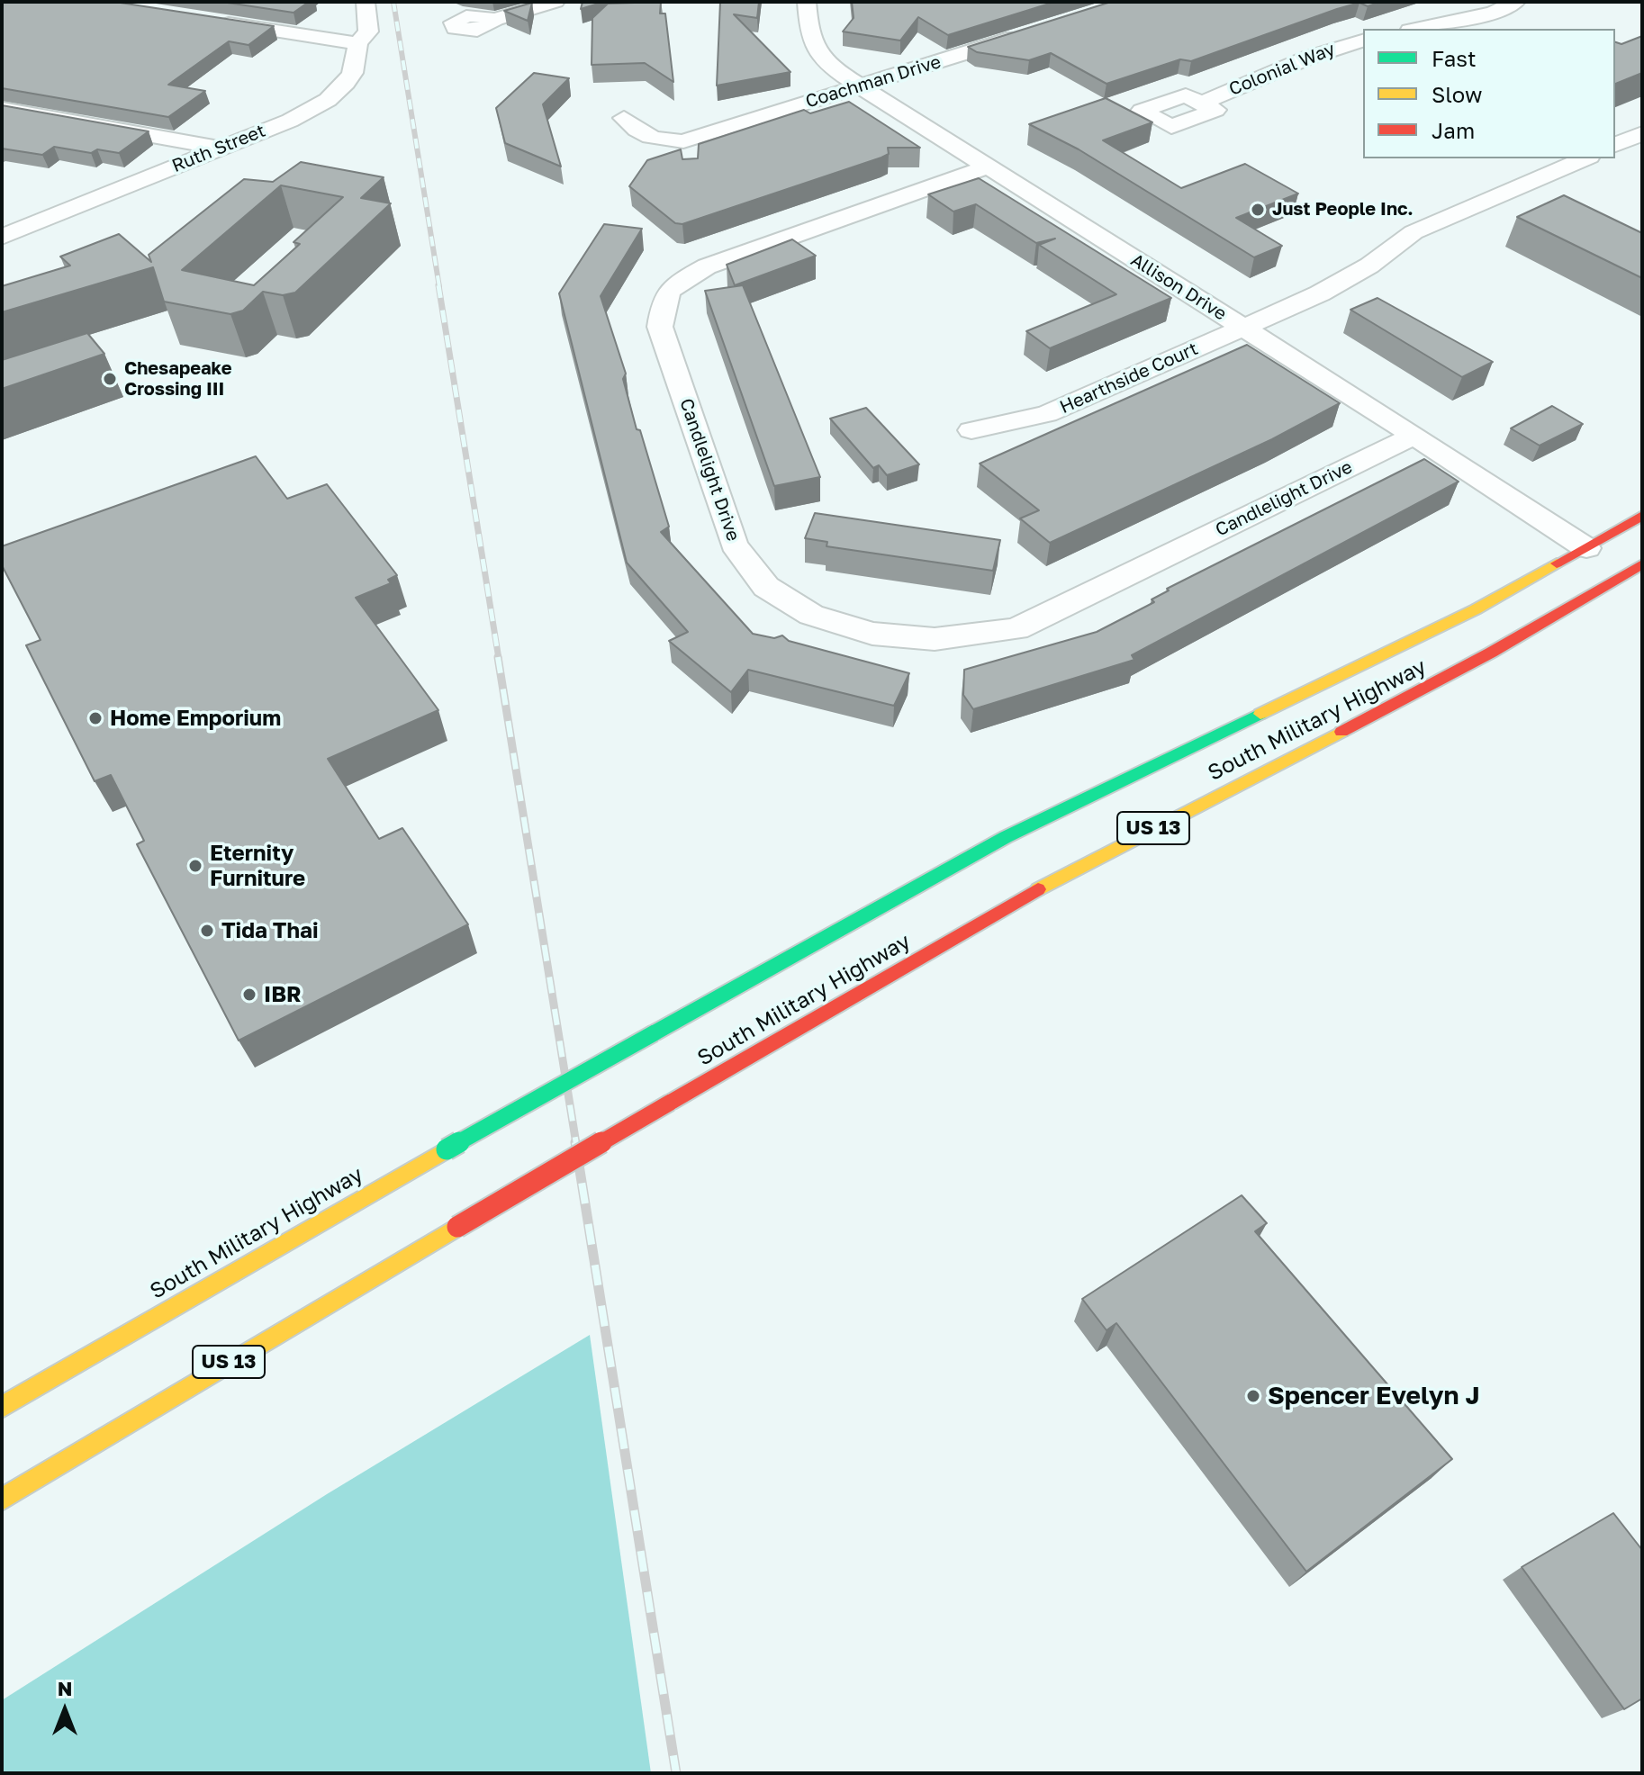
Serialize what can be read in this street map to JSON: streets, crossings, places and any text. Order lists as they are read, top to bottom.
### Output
{
  "streets": {
    "main road": ["South Military Highway", "US 13"],
    "street": [
      "Colonial Way",
      "Coachman Drive",
      "Ruth Street",
      "Allison Drive",
      "Hearthside Court",
      "Candlelight Drive"
    ]
  },
  "crossings": [
    ["Coachman Drive", "Allison Drive"],
    ["Allison Drive", "Hearthside Court"],
    ["Allison Drive", "Candlelight Drive"],
    ["Allison Drive", "South Military Highway"]
  ],
  "places": [
    "Just People Inc.",
    "Chesapeake Crossing III",
    "Home Emporium",
    "Eternity Furniture",
    "Tida Thai",
    "IBR",
    "Spencer Evelyn J"
  ],
  "legend": ["Fast", "Slow", "Jam"],
  "north": "top"
}
